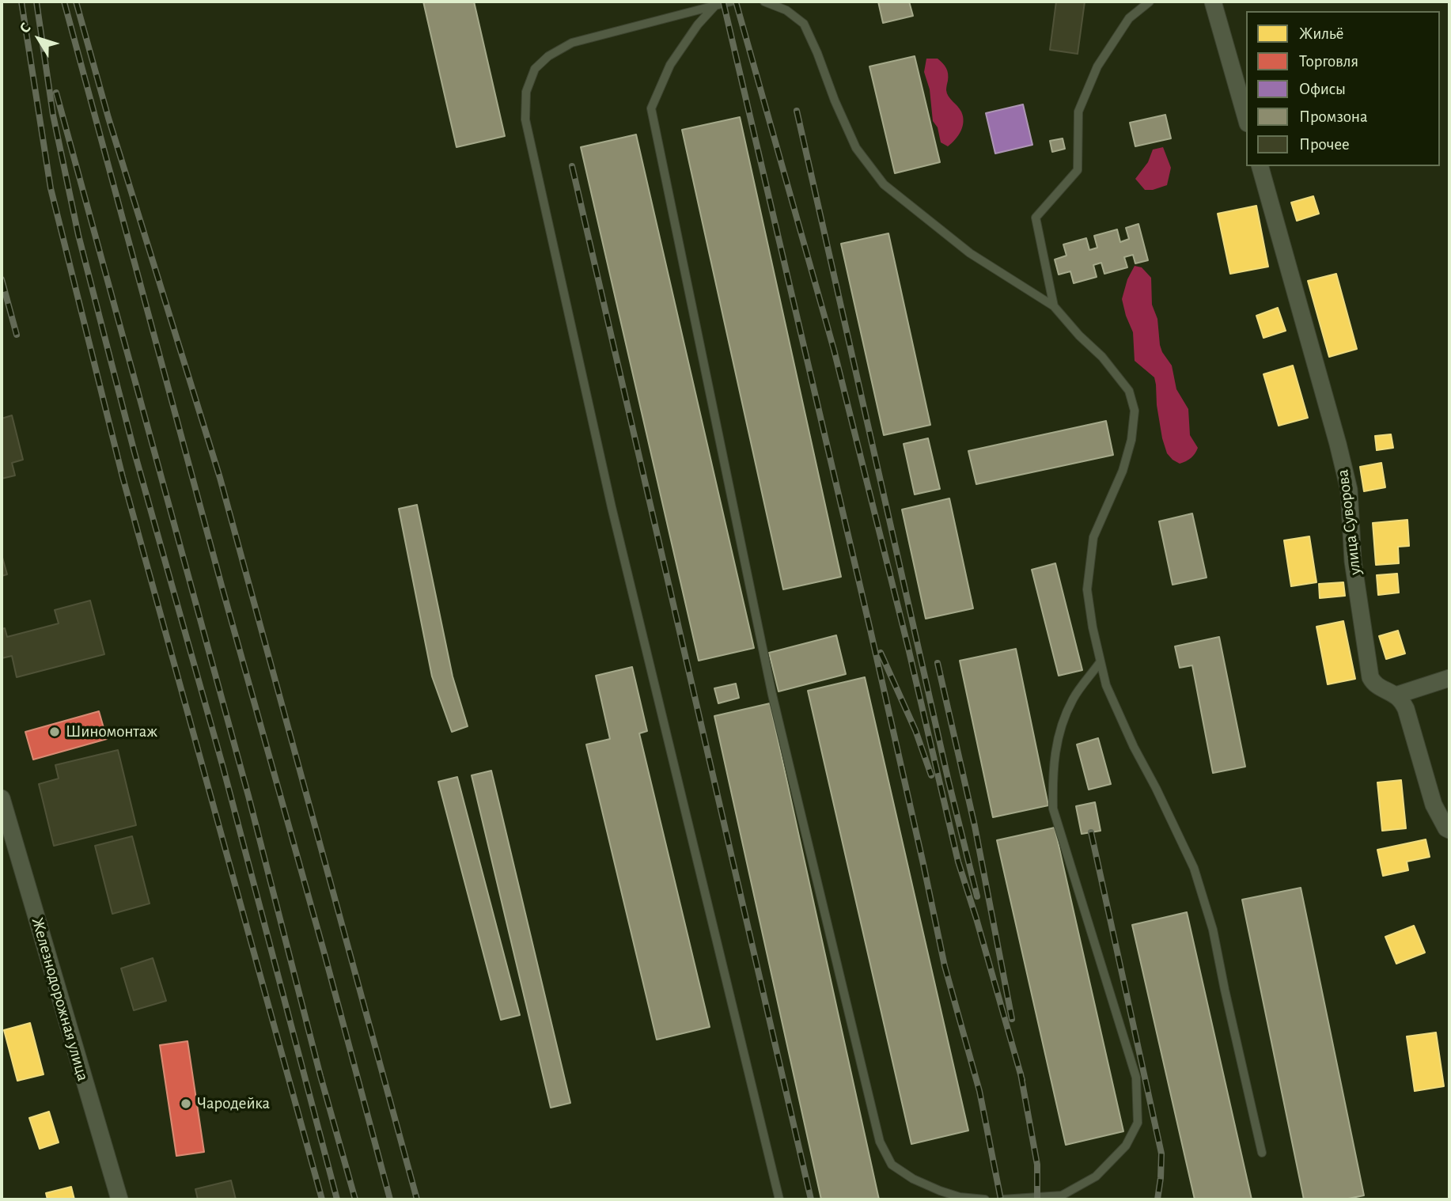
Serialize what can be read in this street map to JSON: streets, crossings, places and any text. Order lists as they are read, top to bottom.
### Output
{
  "streets": {
    "street": ["улица Суворова", "Железнодорожная улица"]
  },
  "places": ["Шиномонтаж", "Чародейка"],
  "legend": [
    "Жильё",
    "Торговля",
    "Офисы",
    "Промзона",
    "Прочее"
  ],
  "north": "top left"
}
